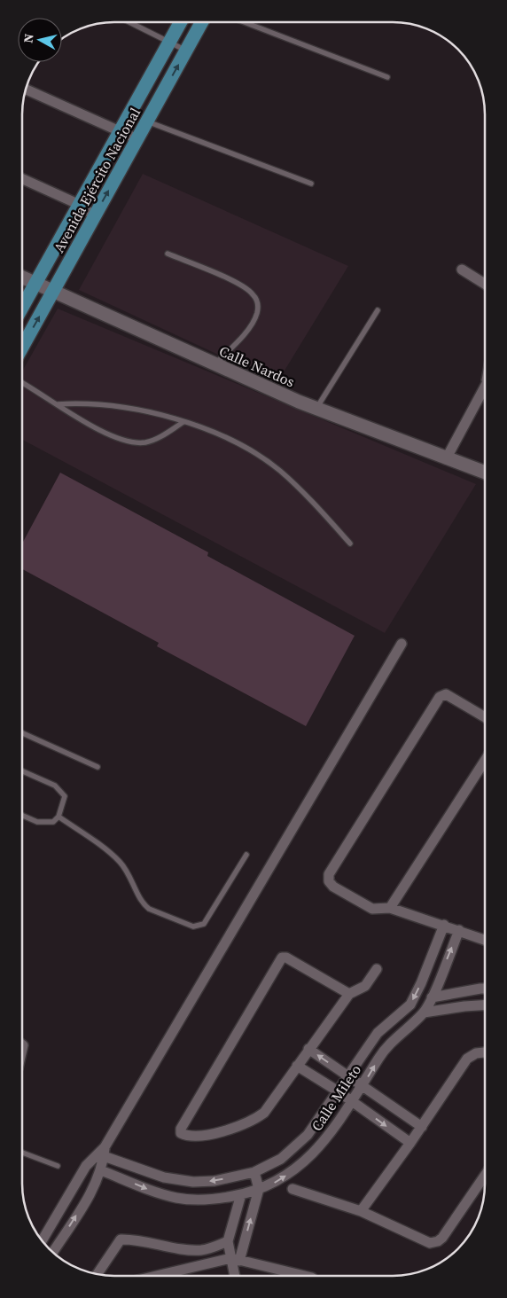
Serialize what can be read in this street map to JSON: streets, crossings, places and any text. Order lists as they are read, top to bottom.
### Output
{
  "streets": {
    "main road": ["Avenida Ejército Nacional"],
    "street": ["Calle Nardos", "Calle Mileto"]
  },
  "crossings": [
    ["Avenida Ejército Nacional", "Calle Nardos"]
  ],
  "north": "left"
}
